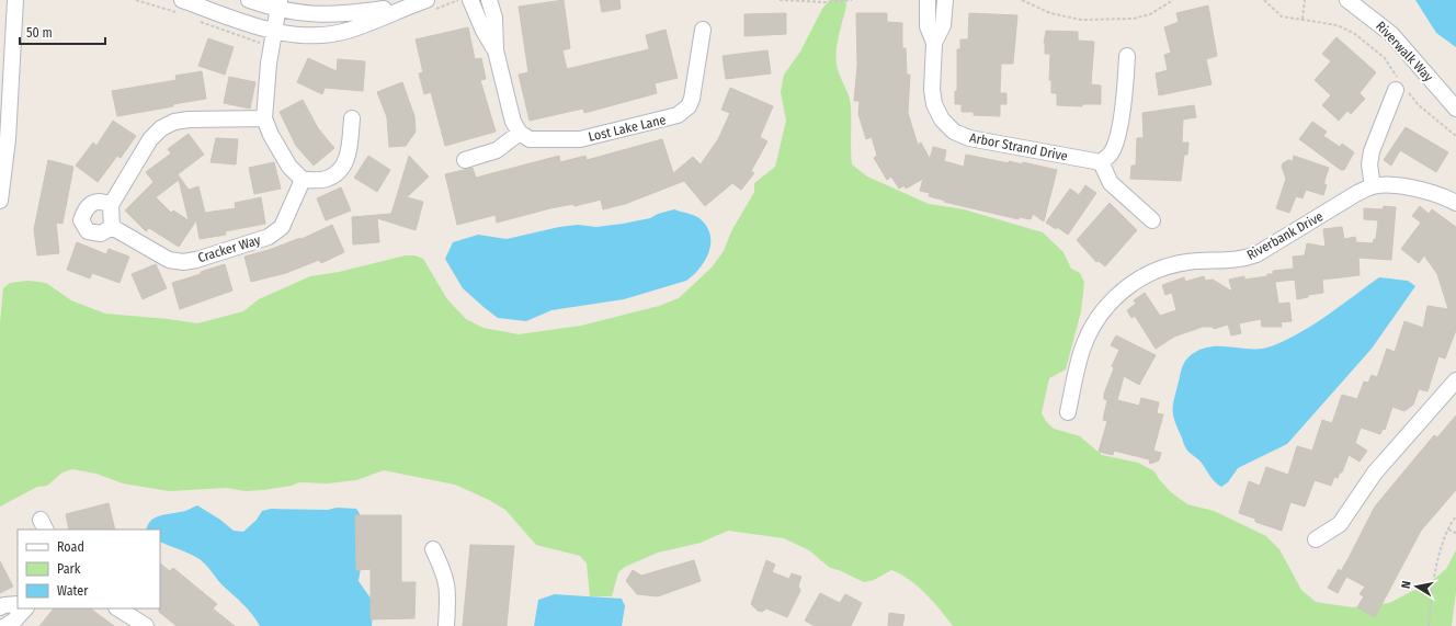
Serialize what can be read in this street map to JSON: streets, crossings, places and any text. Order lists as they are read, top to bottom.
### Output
{
  "streets": {
    "street": [
      "Riverwalk Way",
      "Lost Lake Lane",
      "Arbor Strand Drive",
      "Riverbank Drive",
      "Cracker Way"
    ]
  },
  "legend": ["Road", "Park", "Water"],
  "scale_bar": "50 m",
  "north": "left"
}
